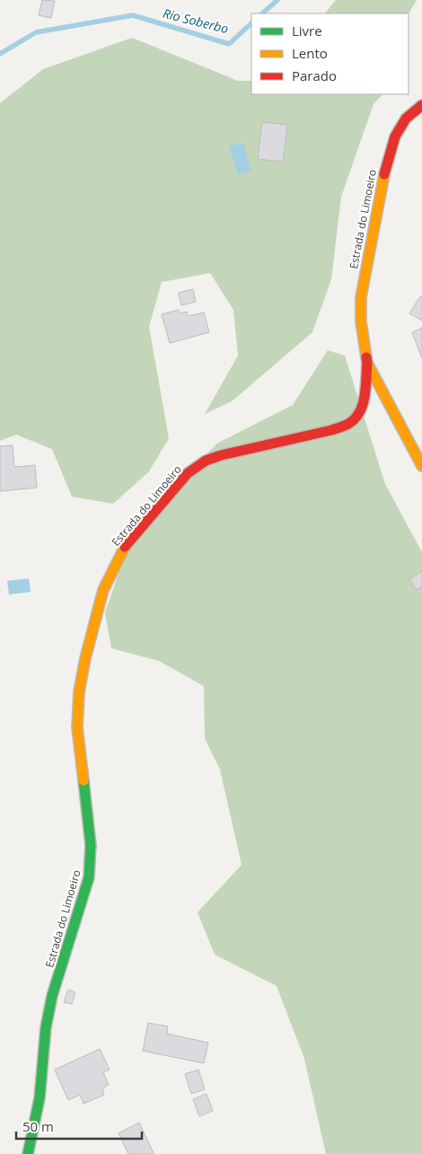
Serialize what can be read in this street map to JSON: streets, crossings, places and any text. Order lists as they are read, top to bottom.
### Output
{
  "streets": {
    "street": ["Estrada do Limoeiro"]
  },
  "water": ["Rio Soberbo"],
  "legend": ["Livre", "Lento", "Parado"],
  "scale_bar": "50 m"
}
